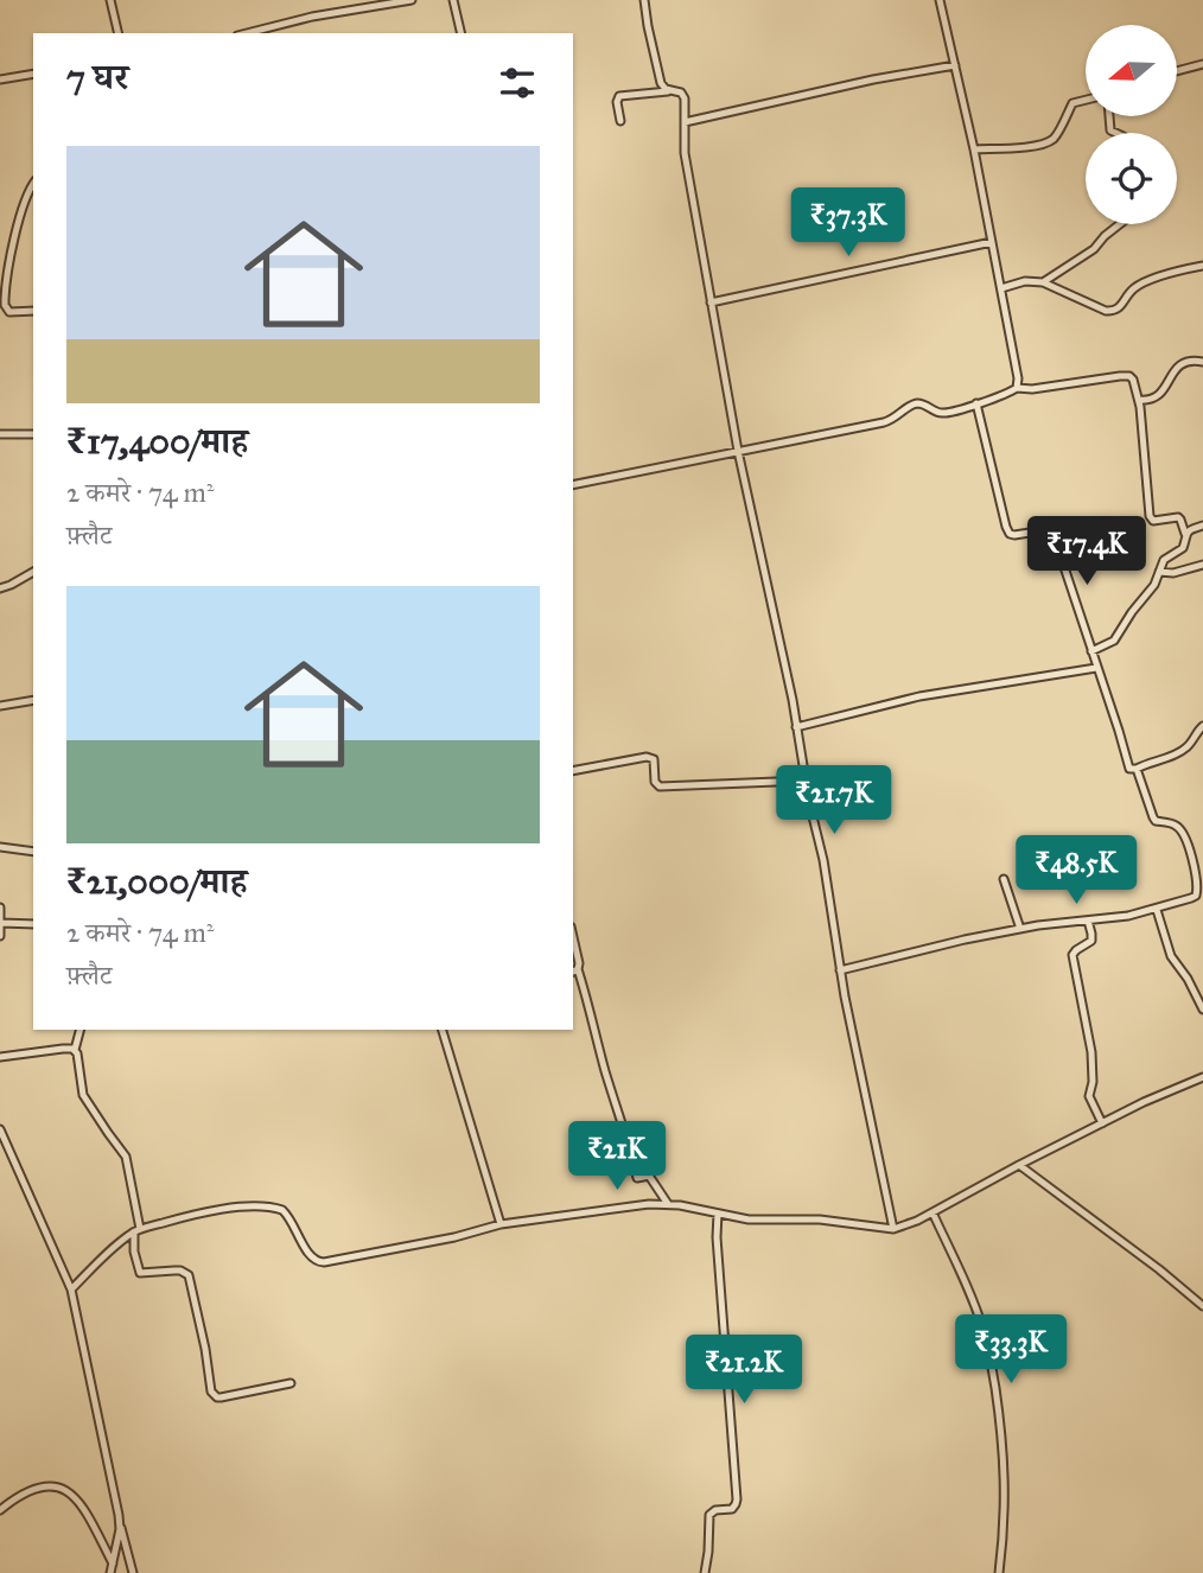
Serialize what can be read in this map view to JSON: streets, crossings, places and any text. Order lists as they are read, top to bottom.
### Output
{
  "north": "left",
  "page": {
    "heading": "7 घर",
    "list": [
      {
        "name": "₹17,400/माह",
        "note": "2 कमरे · 74 m² · फ़्लैट"
      },
      {
        "name": "₹21,000/माह",
        "note": "2 कमरे · 74 m² · फ़्लैट"
      }
    ],
    "price": [
      "₹37.3K",
      "₹17.4K",
      "₹21.7K",
      "₹48.5K",
      "₹21K",
      "₹33.3K",
      "₹21.2K"
    ]
  }
}
